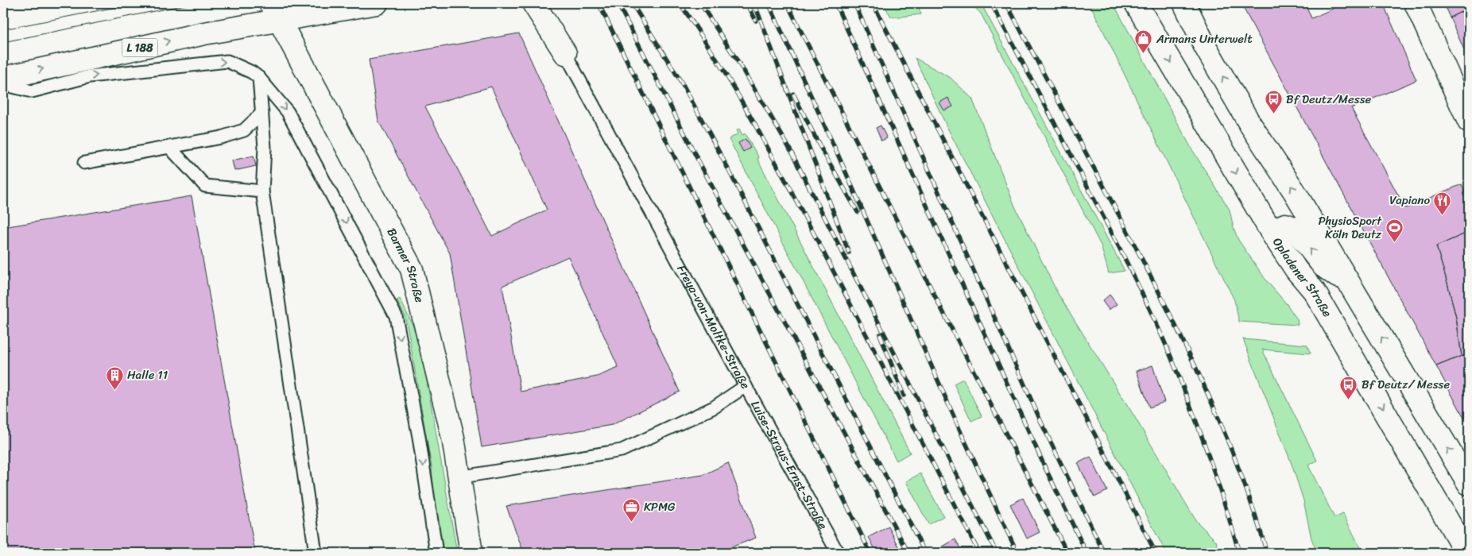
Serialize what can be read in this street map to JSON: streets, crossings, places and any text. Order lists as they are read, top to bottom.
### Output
{
  "streets": {
    "main road": [
      "L 188",
      "Barmer Straße",
      "Opladener Straße",
      "Freya-von-Moltke-Straße"
    ],
    "lane": ["Luise-Straus-Ernst-Straße"]
  },
  "crossings": [
    ["L 188", "Barmer Straße"],
    ["Barmer Straße", "Freya-von-Moltke-Straße"],
    ["Freya-von-Moltke-Straße", "Luise-Straus-Ernst-Straße"]
  ],
  "places": {
    "shop": ["Armans Unterwelt"],
    "bus stop": ["Bf Deutz/Messe", "Bf Deutz/ Messe"],
    "restaurant": ["Vapiano"],
    "sports": ["PhysioSport Köln Deutz"],
    "building": ["Halle 11"],
    "office": ["KPMG"]
  }
}
